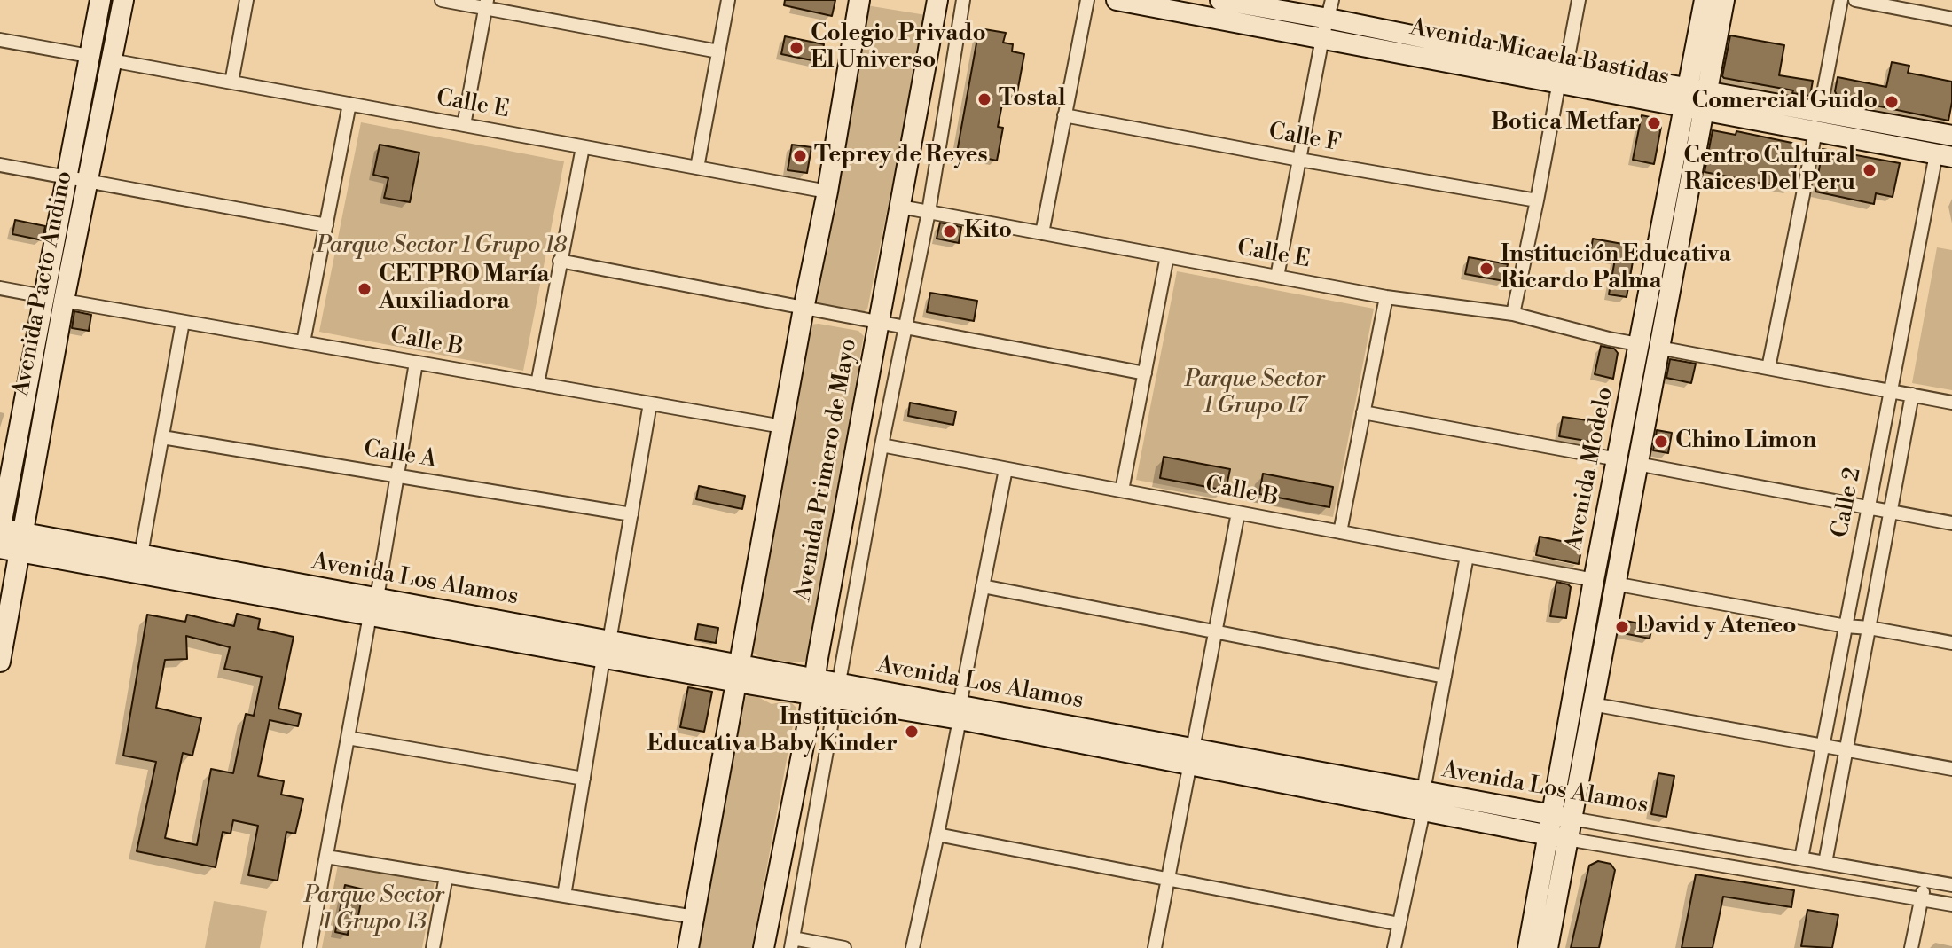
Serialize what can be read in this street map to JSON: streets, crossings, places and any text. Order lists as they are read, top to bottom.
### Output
{
  "streets": {
    "street": [
      "Avenida Micaela Bastidas",
      "Calle E",
      "Calle F",
      "Avenida Pacto Andino",
      "Calle B",
      "Calle A",
      "Avenida Modelo",
      "Avenida Primero de Mayo",
      "Calle 2",
      "Avenida Los Alamos"
    ]
  },
  "crossings": [
    ["Avenida Micaela Bastidas", "Avenida Modelo"],
    ["Avenida Micaela Bastidas", "Calle 2"],
    ["Calle E", "Avenida Pacto Andino"],
    ["Calle E", "Avenida Modelo"],
    ["Calle E", "Avenida Primero de Mayo"],
    ["Avenida Pacto Andino", "Calle B"],
    ["Avenida Pacto Andino", "Avenida Los Alamos"],
    ["Calle B", "Avenida Modelo"],
    ["Calle B", "Avenida Primero de Mayo"],
    ["Avenida Modelo", "Avenida Los Alamos"],
    ["Avenida Primero de Mayo", "Avenida Los Alamos"],
    ["Calle 2", "Avenida Los Alamos"]
  ],
  "parks": ["Parque Sector 1 Grupo 18", "Parque Sector 1 Grupo 17", "Parque Sector 1 Grupo 13"],
  "places": [
    "Colegio Privado El Universo",
    "Tostal",
    "Comercial Guido",
    "Botica Metfar",
    "Teprey de Reyes",
    "Centro Cultural Raices Del Peru",
    "Kito",
    "Institución Educativa Ricardo Palma",
    "CETPRO María Auxiliadora",
    "Chino Limon",
    "David y Ateneo",
    "Institución Educativa Baby Kinder"
  ]
}
